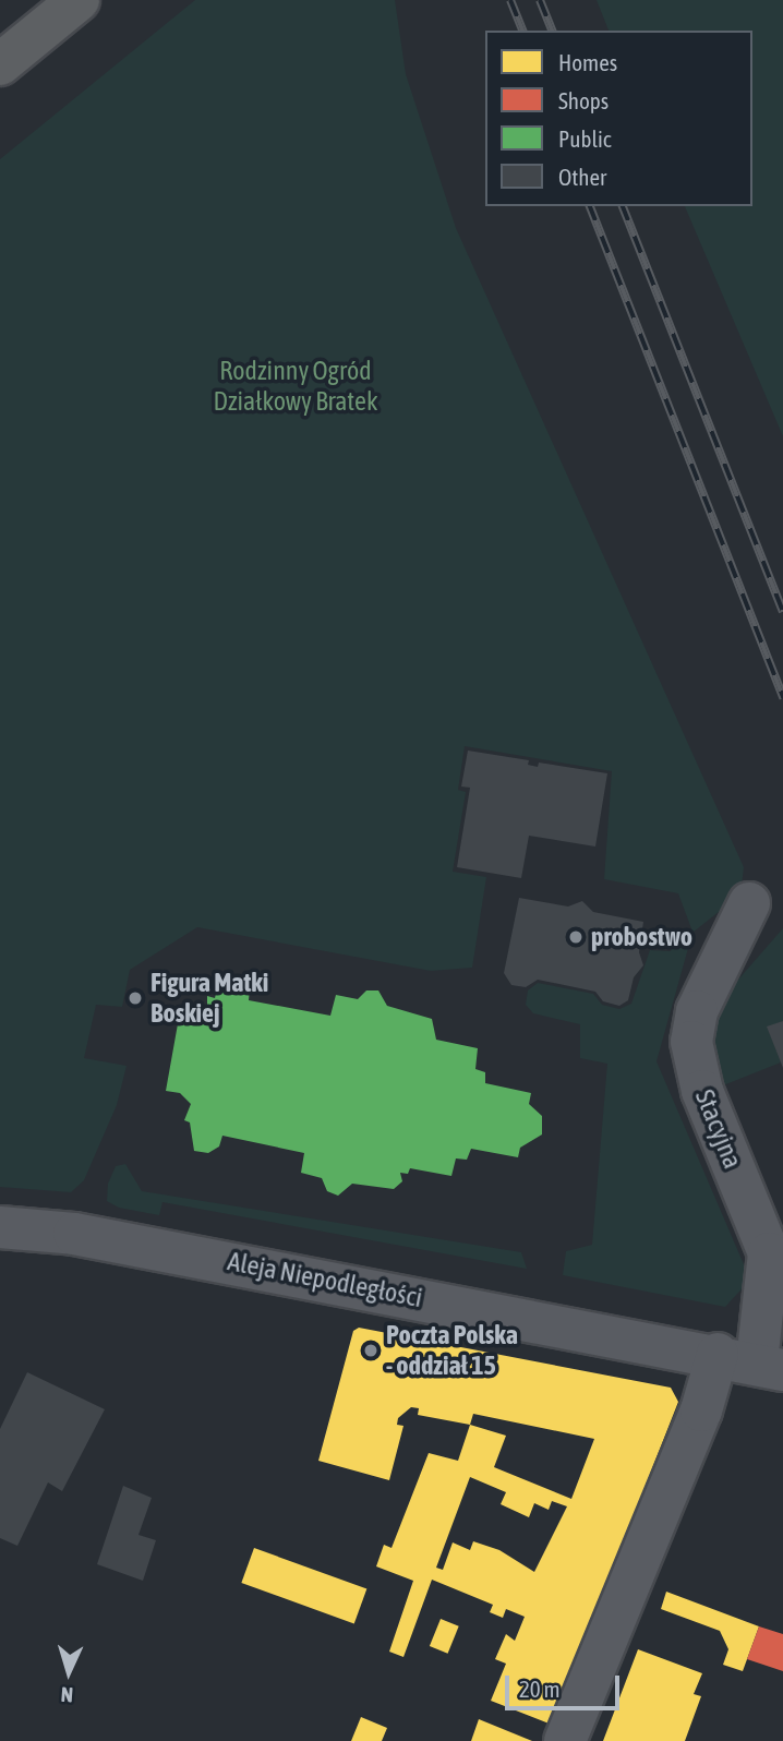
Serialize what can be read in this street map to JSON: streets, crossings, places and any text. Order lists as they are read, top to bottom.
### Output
{
  "streets": {
    "street": ["Stacyjna", "Aleja Niepodległości"]
  },
  "crossings": [
    ["Stacyjna", "Aleja Niepodległości"]
  ],
  "parks": ["Rodzinny Ogród Działkowy Bratek"],
  "places": ["probostwo", "Figura Matki Boskiej", "Poczta Polska - oddział 15"],
  "legend": [
    "Homes",
    "Shops",
    "Public",
    "Other"
  ],
  "scale_bar": "20 m",
  "north": "bottom"
}
